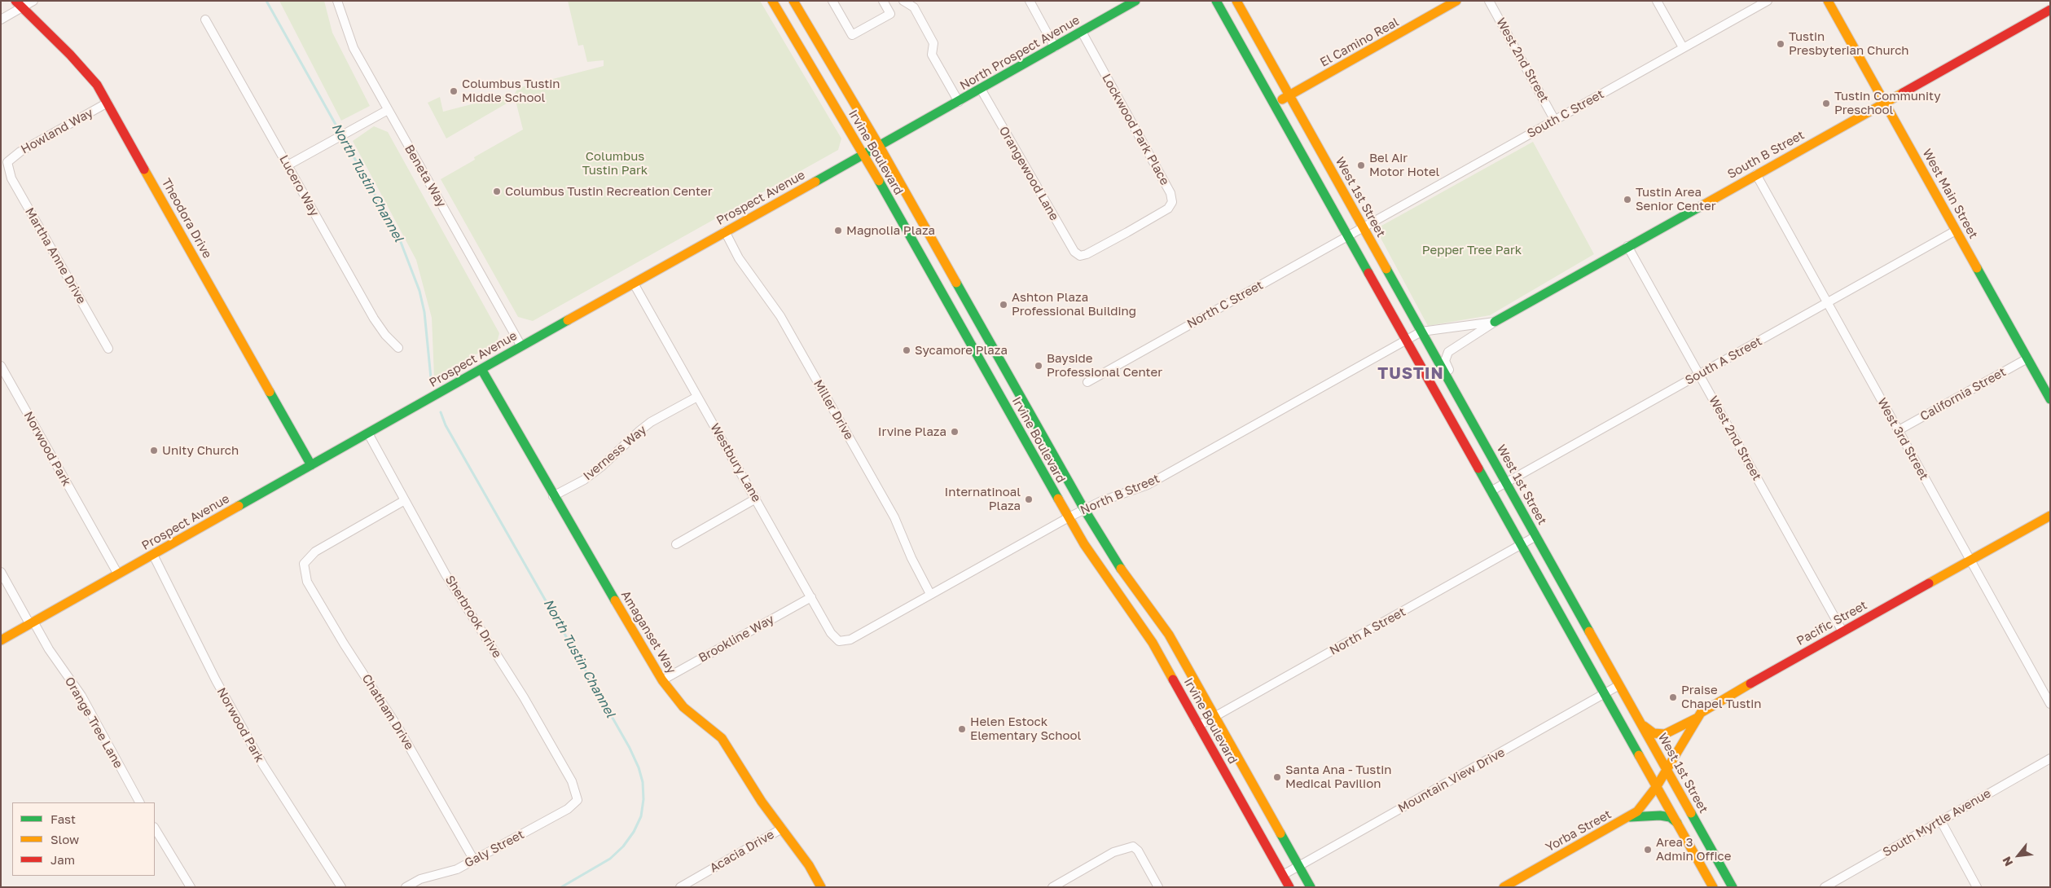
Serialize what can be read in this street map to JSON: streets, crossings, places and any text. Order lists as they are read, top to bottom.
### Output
{
  "streets": {
    "main road": [
      "El Camino Real",
      "North Prospect Avenue",
      "Irvine Boulevard",
      "South B Street",
      "West Main Street",
      "West 1st Street",
      "Prospect Avenue",
      "Theodora Drive",
      "Pacific Street",
      "Amaganset Way",
      "Yorba Street"
    ],
    "street": [
      "West 2nd Street",
      "South C Street",
      "Lockwood Park Place",
      "Howland Way",
      "Orangewood Lane",
      "Beneta Way",
      "Lucero Way",
      "Martha Anne Drive",
      "North C Street",
      "South A Street",
      "California Street",
      "Miller Drive",
      "West 3rd Street",
      "Norwood Park",
      "Iverness Way",
      "Westbury Lane",
      "North B Street",
      "Sherbrook Drive",
      "North A Street",
      "Brookline Way",
      "Chatham Drive",
      "Orange Tree Lane",
      "Mountain View Drive",
      "South Myrtle Avenue",
      "Galy Street",
      "Acacia Drive"
    ]
  },
  "crossings": [
    ["El Camino Real", "West 1st Street"],
    ["North Prospect Avenue", "Lockwood Park Place"],
    ["North Prospect Avenue", "Orangewood Lane"],
    ["North Prospect Avenue", "Prospect Avenue"],
    ["West 2nd Street", "South C Street"],
    ["West 2nd Street", "South B Street"],
    ["West 2nd Street", "South A Street"],
    ["West 2nd Street", "Pacific Street"],
    ["South C Street", "West 1st Street"],
    ["South C Street", "North C Street"],
    ["Lockwood Park Place", "Orangewood Lane"],
    ["Howland Way", "Theodora Drive"],
    ["Howland Way", "Martha Anne Drive"],
    ["Irvine Boulevard", "Prospect Avenue"],
    ["Irvine Boulevard", "North B Street"],
    ["Irvine Boulevard", "North A Street"],
    ["Irvine Boulevard", "Mountain View Drive"],
    ["South B Street", "West Main Street"],
    ["South B Street", "West 1st Street"],
    ["South B Street", "West 3rd Street"],
    ["South B Street", "North B Street"],
    ["Beneta Way", "Prospect Avenue"],
    ["West Main Street", "South A Street"],
    ["West Main Street", "California Street"],
    ["West 1st Street", "North C Street"],
    ["West 1st Street", "South A Street"],
    ["West 1st Street", "North B Street"],
    ["West 1st Street", "Pacific Street"],
    ["West 1st Street", "North A Street"],
    ["West 1st Street", "Mountain View Drive"],
    ["Prospect Avenue", "Theodora Drive"],
    ["Prospect Avenue", "Miller Drive"],
    ["Prospect Avenue", "Norwood Park"],
    ["Prospect Avenue", "Westbury Lane"],
    ["Prospect Avenue", "Sherbrook Drive"],
    ["Prospect Avenue", "Amaganset Way"],
    ["Prospect Avenue", "Orange Tree Lane"],
    ["South A Street", "West 3rd Street"],
    ["California Street", "West 3rd Street"],
    ["Miller Drive", "North B Street"],
    ["West 3rd Street", "Pacific Street"],
    ["Iverness Way", "Westbury Lane"],
    ["Iverness Way", "Amaganset Way"],
    ["Westbury Lane", "North B Street"],
    ["Westbury Lane", "Brookline Way"],
    ["Sherbrook Drive", "Chatham Drive"],
    ["Sherbrook Drive", "Galy Street"],
    ["Pacific Street", "Yorba Street"],
    ["Amaganset Way", "Brookline Way"],
    ["Amaganset Way", "Acacia Drive"],
    ["Chatham Drive", "Galy Street"]
  ],
  "districts": ["TUSTIN"],
  "water": ["North Tustin Channel"],
  "parks": ["Columbus Tustin Park", "Pepper Tree Park"],
  "places": [
    "Tustin Presbyterian Church",
    "Columbus Tustin Middle School",
    "Tustin Community Preschool",
    "Bel Air Motor Hotel",
    "Columbus Tustin Recreation Center",
    "Tustin Area Senior Center",
    "Magnolia Plaza",
    "Ashton Plaza Professional Building",
    "Sycamore Plaza",
    "Bayside Professional Center",
    "Irvine Plaza",
    "Unity Church",
    "Internatinoal Plaza",
    "Praise Chapel Tustin",
    "Helen Estock Elementary School",
    "Santa Ana - Tustin Medical Pavilion",
    "Area 3 Admin Office"
  ],
  "legend": ["Fast", "Slow", "Jam"],
  "north": "bottom left"
}
